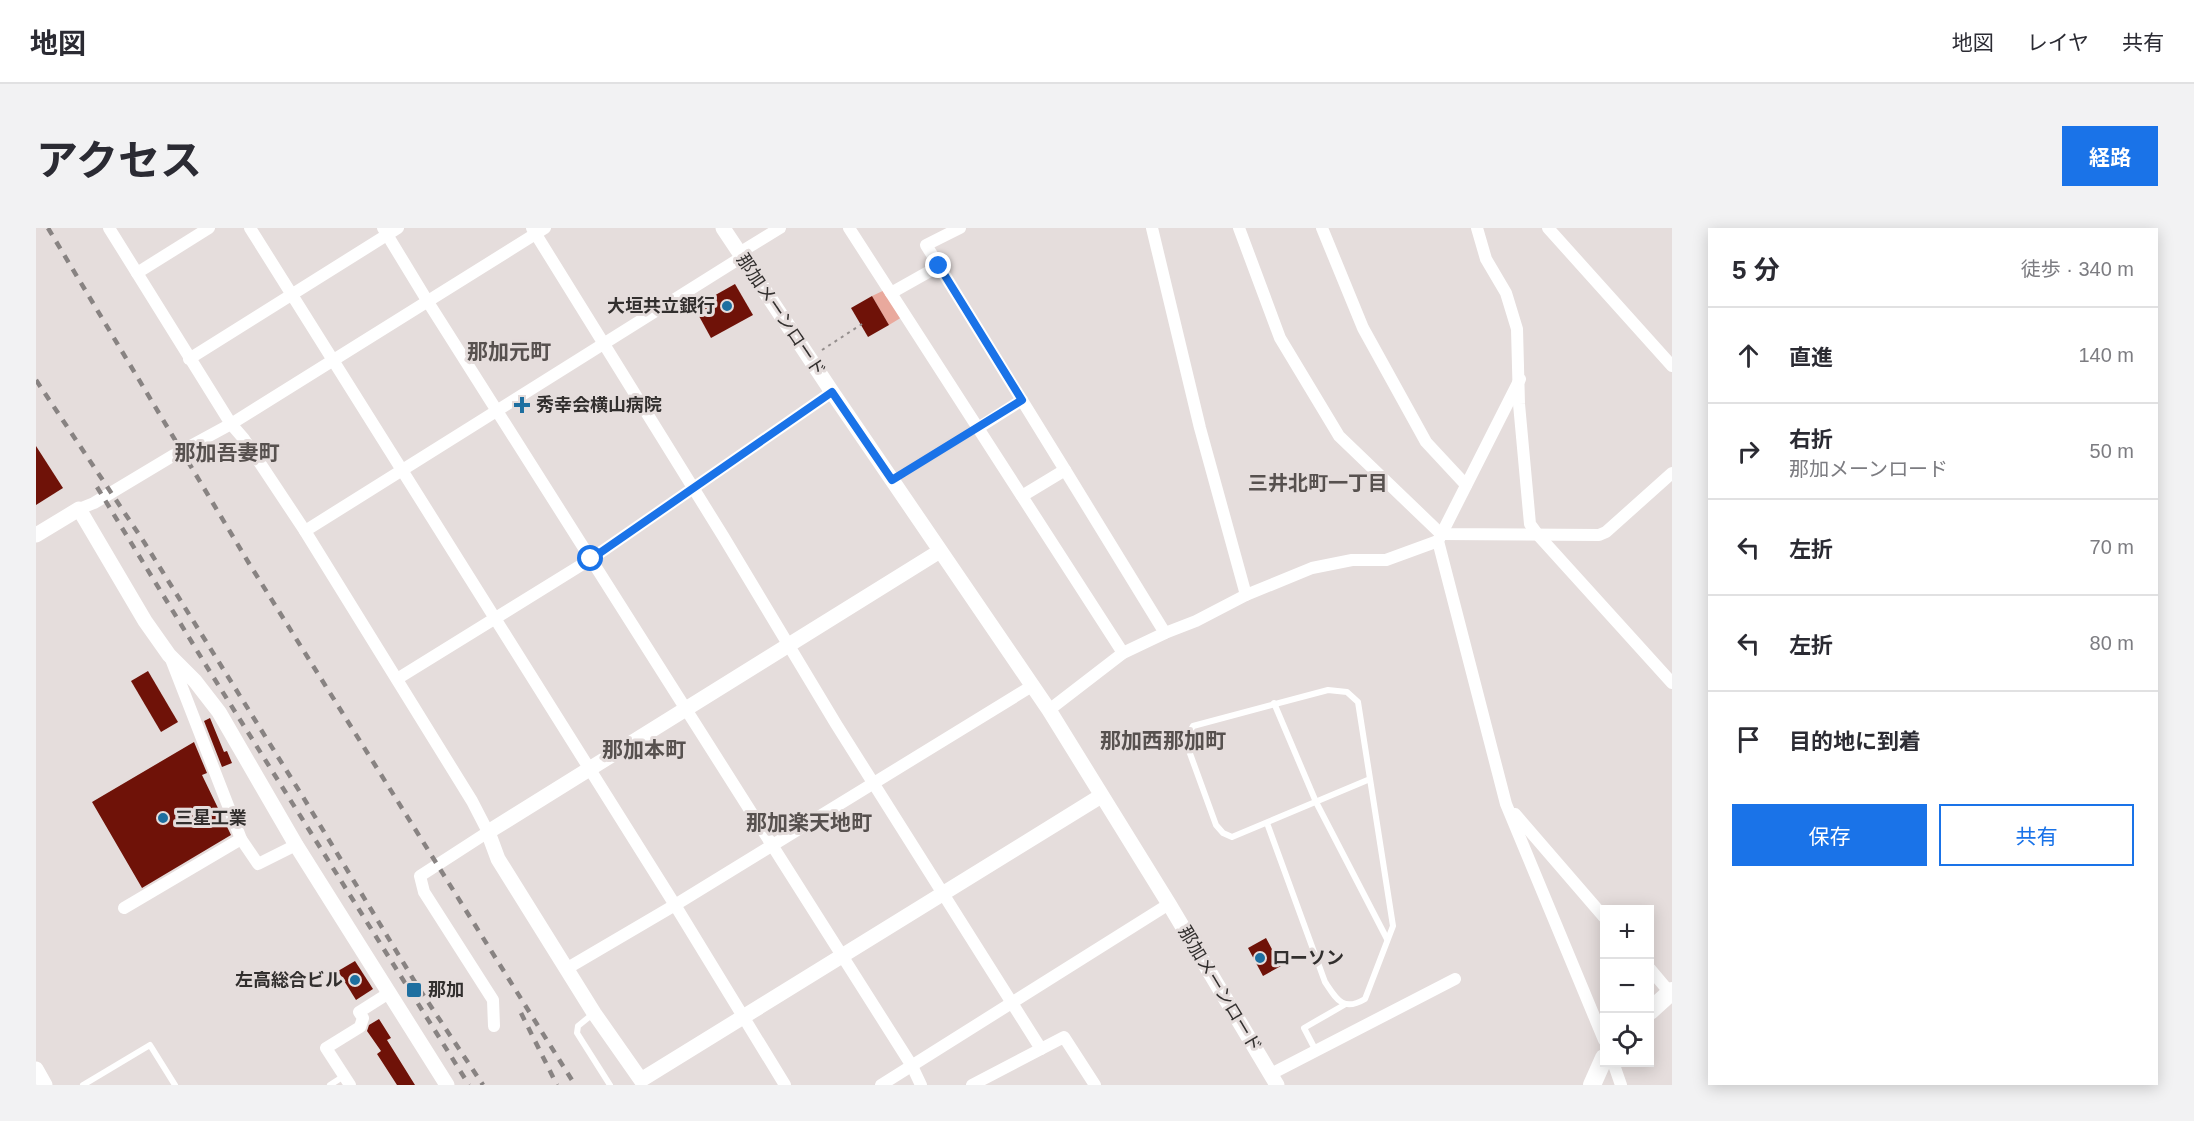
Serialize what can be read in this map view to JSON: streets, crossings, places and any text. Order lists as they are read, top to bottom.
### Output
{
  "streets": {
    "street": ["那加メーンロード"]
  },
  "districts": [
    "那加元町",
    "那加吾妻町",
    "三井北町一丁目",
    "那加西那加町",
    "那加本町",
    "那加楽天地町"
  ],
  "places": {
    "other": [
      "大垣共立銀行",
      "三星工業",
      "ローソン",
      "左高総合ビル"
    ],
    "health": ["秀幸会横山病院"],
    "transit": ["那加"]
  },
  "page": {
    "header": "地図",
    "nav": ["地図", "レイヤ", "共有"],
    "title": "アクセス",
    "buttons": [
      "経路",
      ["保存", "共有"]
    ],
    "heading": ["5 分", "徒歩 · 340 m"],
    "list": [
      ["直進", "140 m"],
      ["右折", "那加メーンロード", "50 m"],
      ["左折", "70 m"],
      ["左折", "80 m"],
      "目的地に到着"
    ],
    "map_buttons": ["+", "−"]
  }
}
